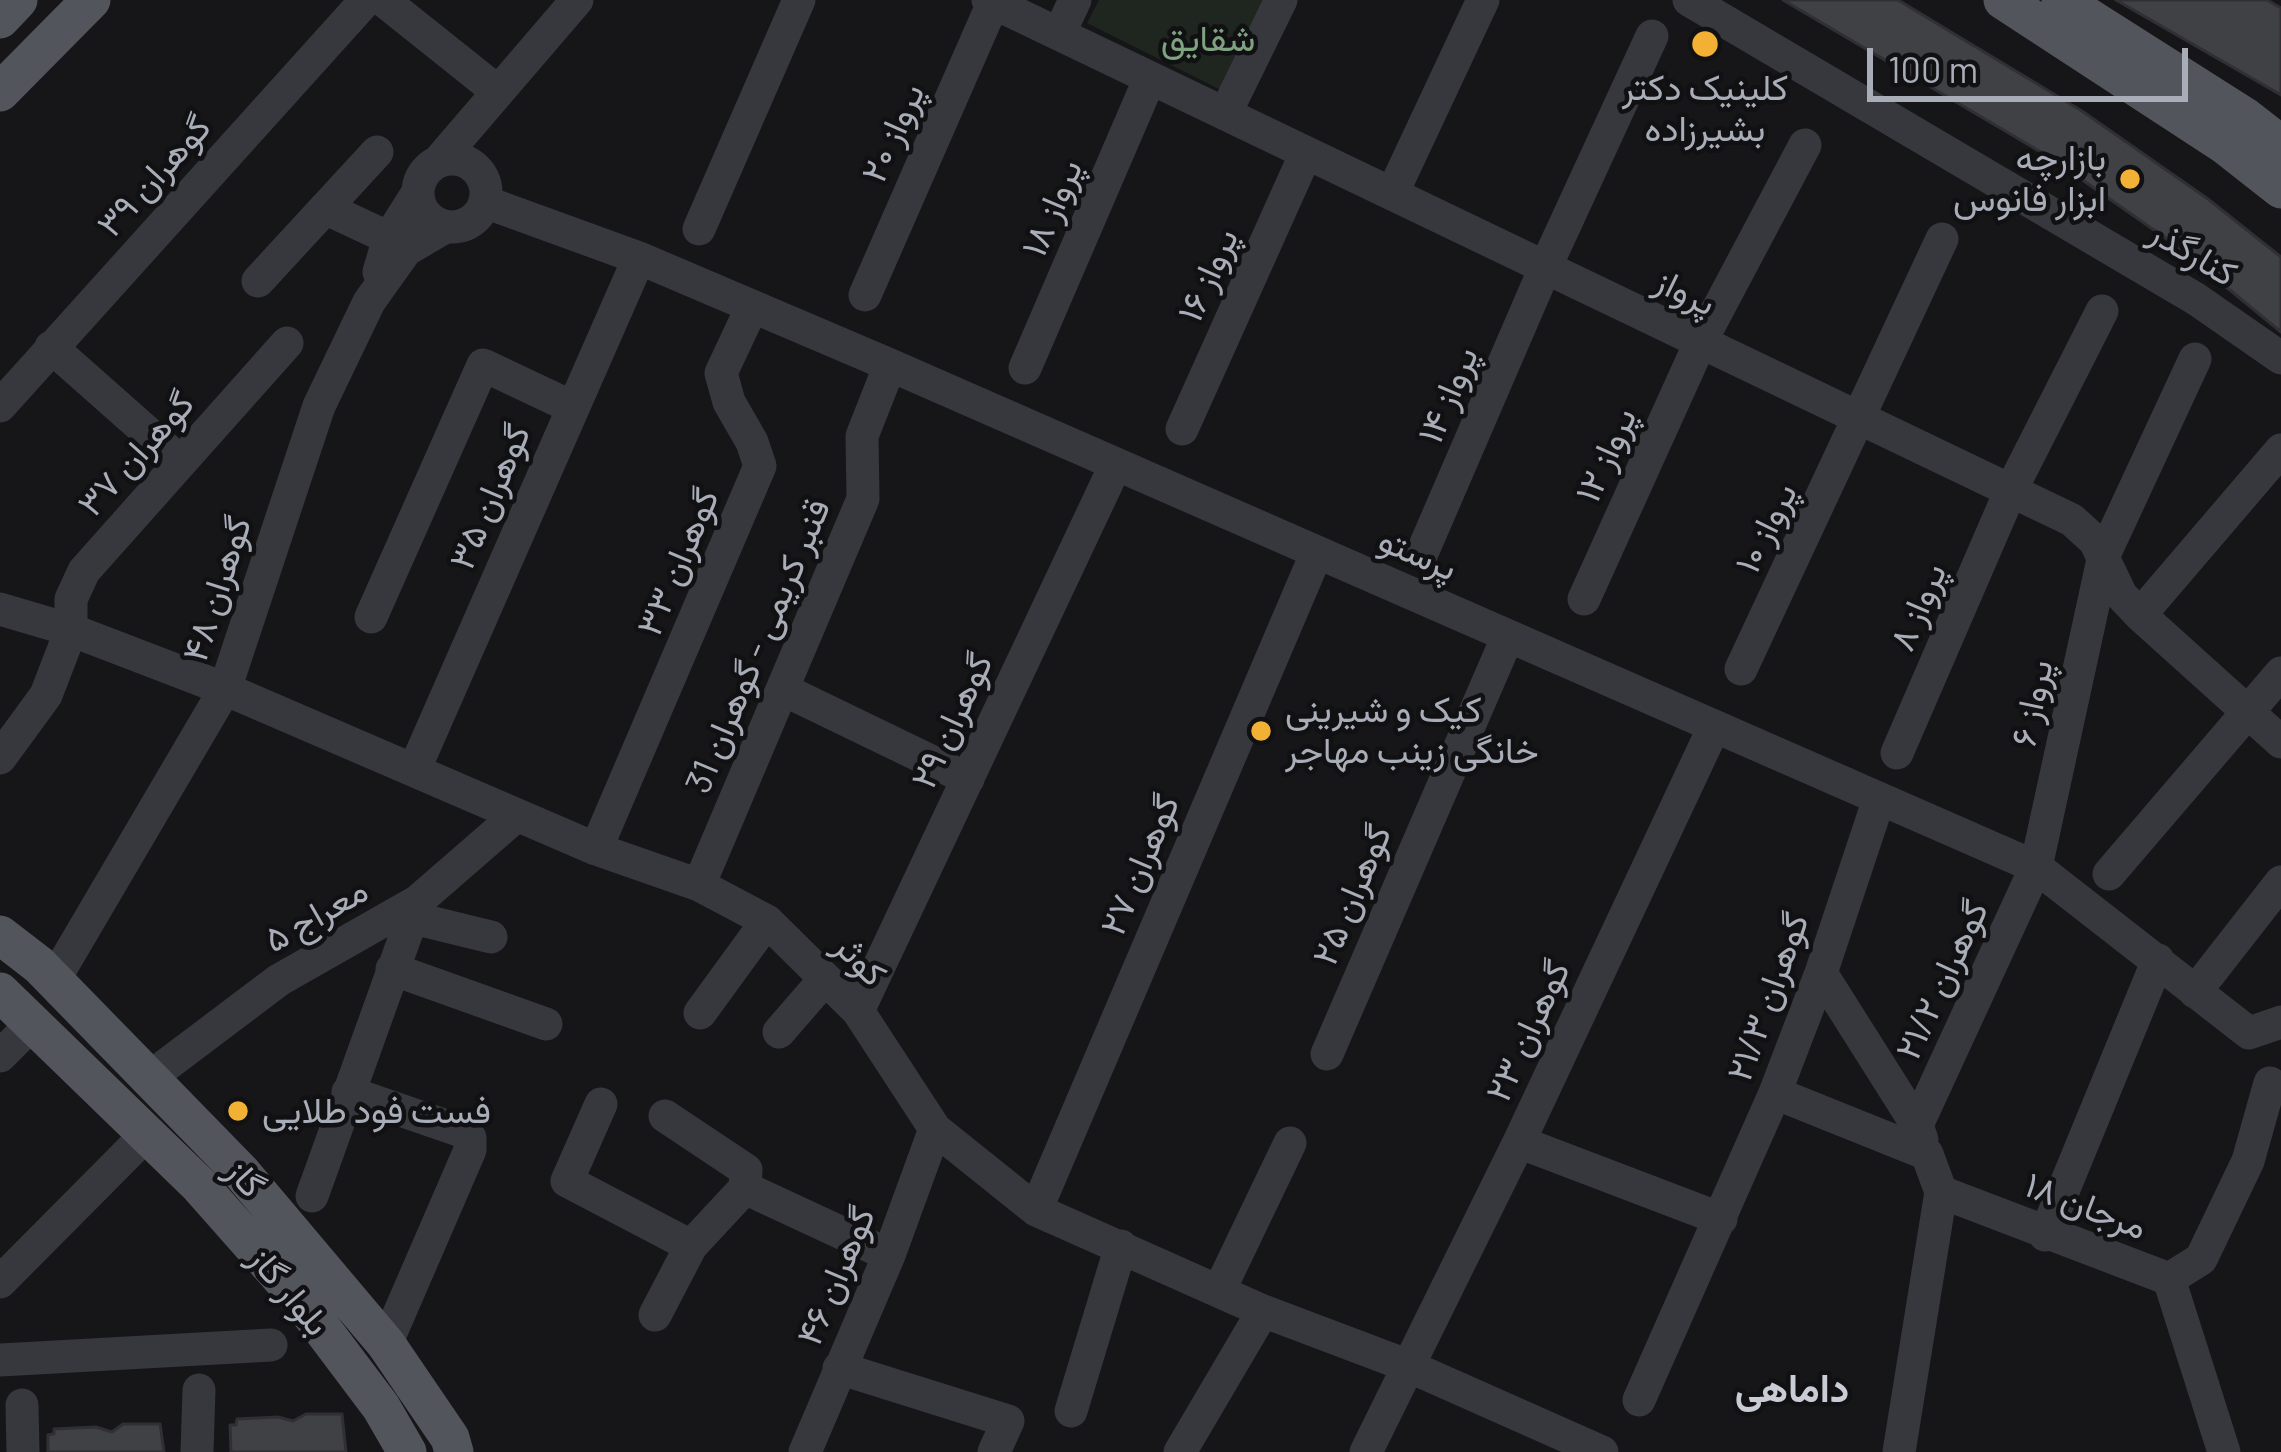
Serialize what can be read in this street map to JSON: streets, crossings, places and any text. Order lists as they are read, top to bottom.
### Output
{
  "streets": {
    "main road": ["گاز", "بلوار گاز"],
    "street": [
      "پرواز ۲۰",
      "گوهران ۳۹",
      "پرواز ۱۸",
      "کنارگذر",
      "پرواز ۱۶",
      "پرواز",
      "پرواز ۱۴",
      "گوهران ۳۷",
      "پرواز ۱۲",
      "گوهران ۳۵",
      "پرواز ۱۰",
      "پرستو",
      "گوهران ۳۳",
      "گوهران ۴۸",
      "پرواز ۸",
      "قنبر کریمی - گوهران 31",
      "پرواز ۶",
      "گوهران ۲۹",
      "گوهران ۲۷",
      "گوهران ۲۵",
      "معراج ۵",
      "کوثر",
      "گوهران ۲۱/۲",
      "گوهران ۲۱/۳",
      "گوهران ۲۳",
      "مرجان ۱۸",
      "گوهران ۴۶"
    ]
  },
  "crossings": [
    ["پرواز ۲۰", "پرواز"],
    ["پرواز ۱۸", "پرواز"],
    ["پرواز ۱۶", "پرواز"],
    ["پرواز", "پرواز ۱۴"],
    ["پرواز", "پرواز ۱۲"],
    ["پرواز", "پرواز ۱۰"],
    ["پرواز", "پرواز ۸"],
    ["پرواز", "پرواز ۶"],
    ["گوهران ۳۷", "کوثر"],
    ["گوهران ۳۵", "پرستو"],
    ["گوهران ۳۵", "کوثر"],
    ["پرستو", "گوهران ۳۳"],
    ["پرستو", "گوهران ۴۸"],
    ["پرستو", "قنبر کریمی - گوهران 31"],
    ["پرستو", "پرواز ۶"],
    ["پرستو", "گوهران ۲۹"],
    ["پرستو", "گوهران ۲۷"],
    ["پرستو", "گوهران ۲۵"],
    ["پرستو", "گوهران ۲۱/۲"],
    ["پرستو", "گوهران ۲۱/۳"],
    ["پرستو", "گوهران ۲۳"],
    ["گوهران ۳۳", "کوثر"],
    ["گوهران ۴۸", "کوثر"],
    ["گوهران ۴۸", "گاز"],
    ["قنبر کریمی - گوهران 31", "کوثر"],
    ["پرواز ۶", "گوهران ۲۱/۲"],
    ["گوهران ۲۹", "کوثر"],
    ["گوهران ۲۷", "کوثر"],
    ["معراج ۵", "کوثر"],
    ["معراج ۵", "گاز"],
    ["کوثر", "گوهران ۲۳"],
    ["کوثر", "گوهران ۴۶"]
  ],
  "districts": ["داماهی"],
  "parks": ["شقایق"],
  "places": [
    "کلینیک دکتر بشیرزاده",
    "بازارچه ابزار فانوس",
    "کیک و شیرینی خانگی زینب مهاجر",
    "فست فود طلایی"
  ],
  "scale_bar": "100 m"
}
